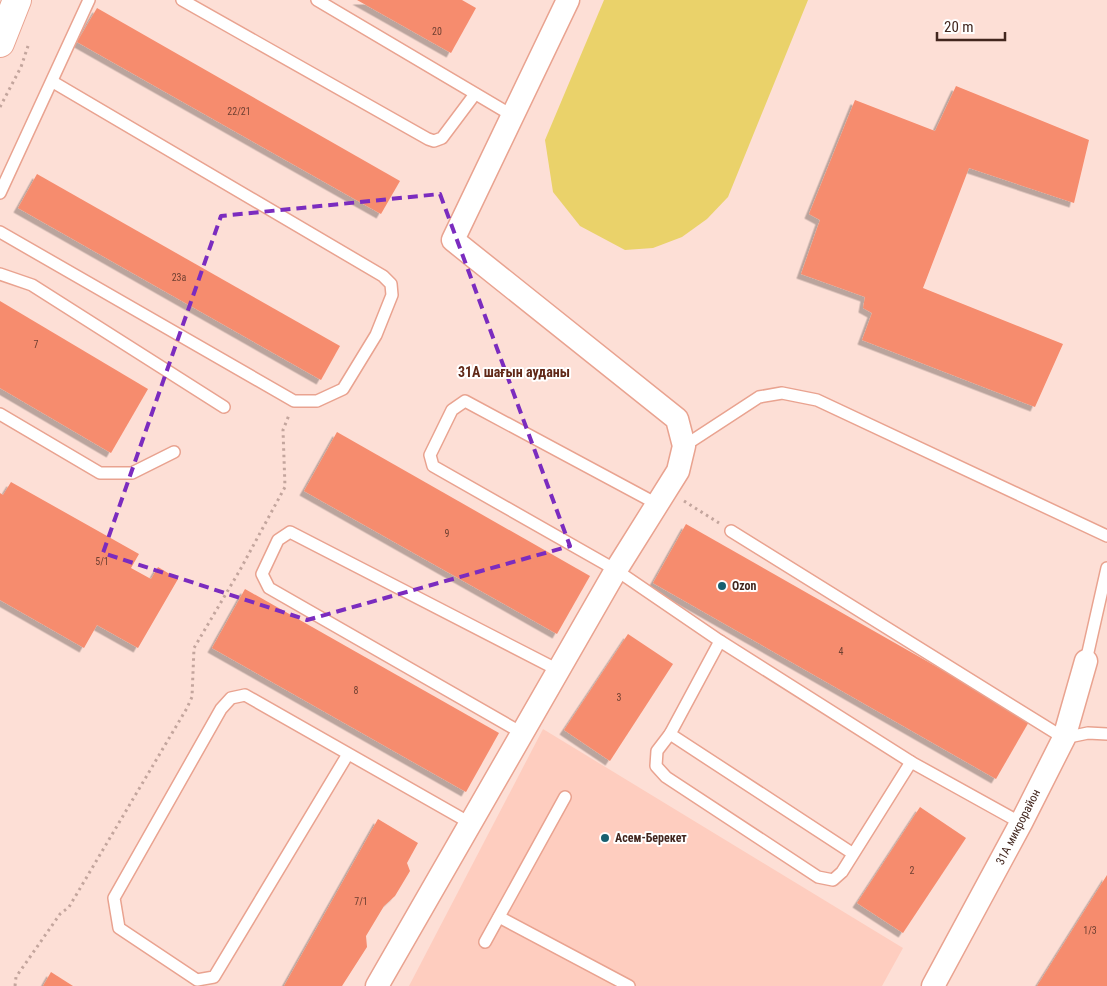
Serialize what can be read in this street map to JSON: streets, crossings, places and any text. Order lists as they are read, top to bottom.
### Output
{
  "streets": {
    "street": ["31А микрорайон"]
  },
  "districts": ["31А шағын ауданы"],
  "places": ["Ozon", "Асем-Берекет"],
  "house_numbers": [
    "20",
    "22/21",
    "23а",
    "7",
    "9",
    "5/1",
    "4",
    "8",
    "3",
    "2",
    "7/1",
    "1/3"
  ],
  "scale_bar": "20 m"
}
